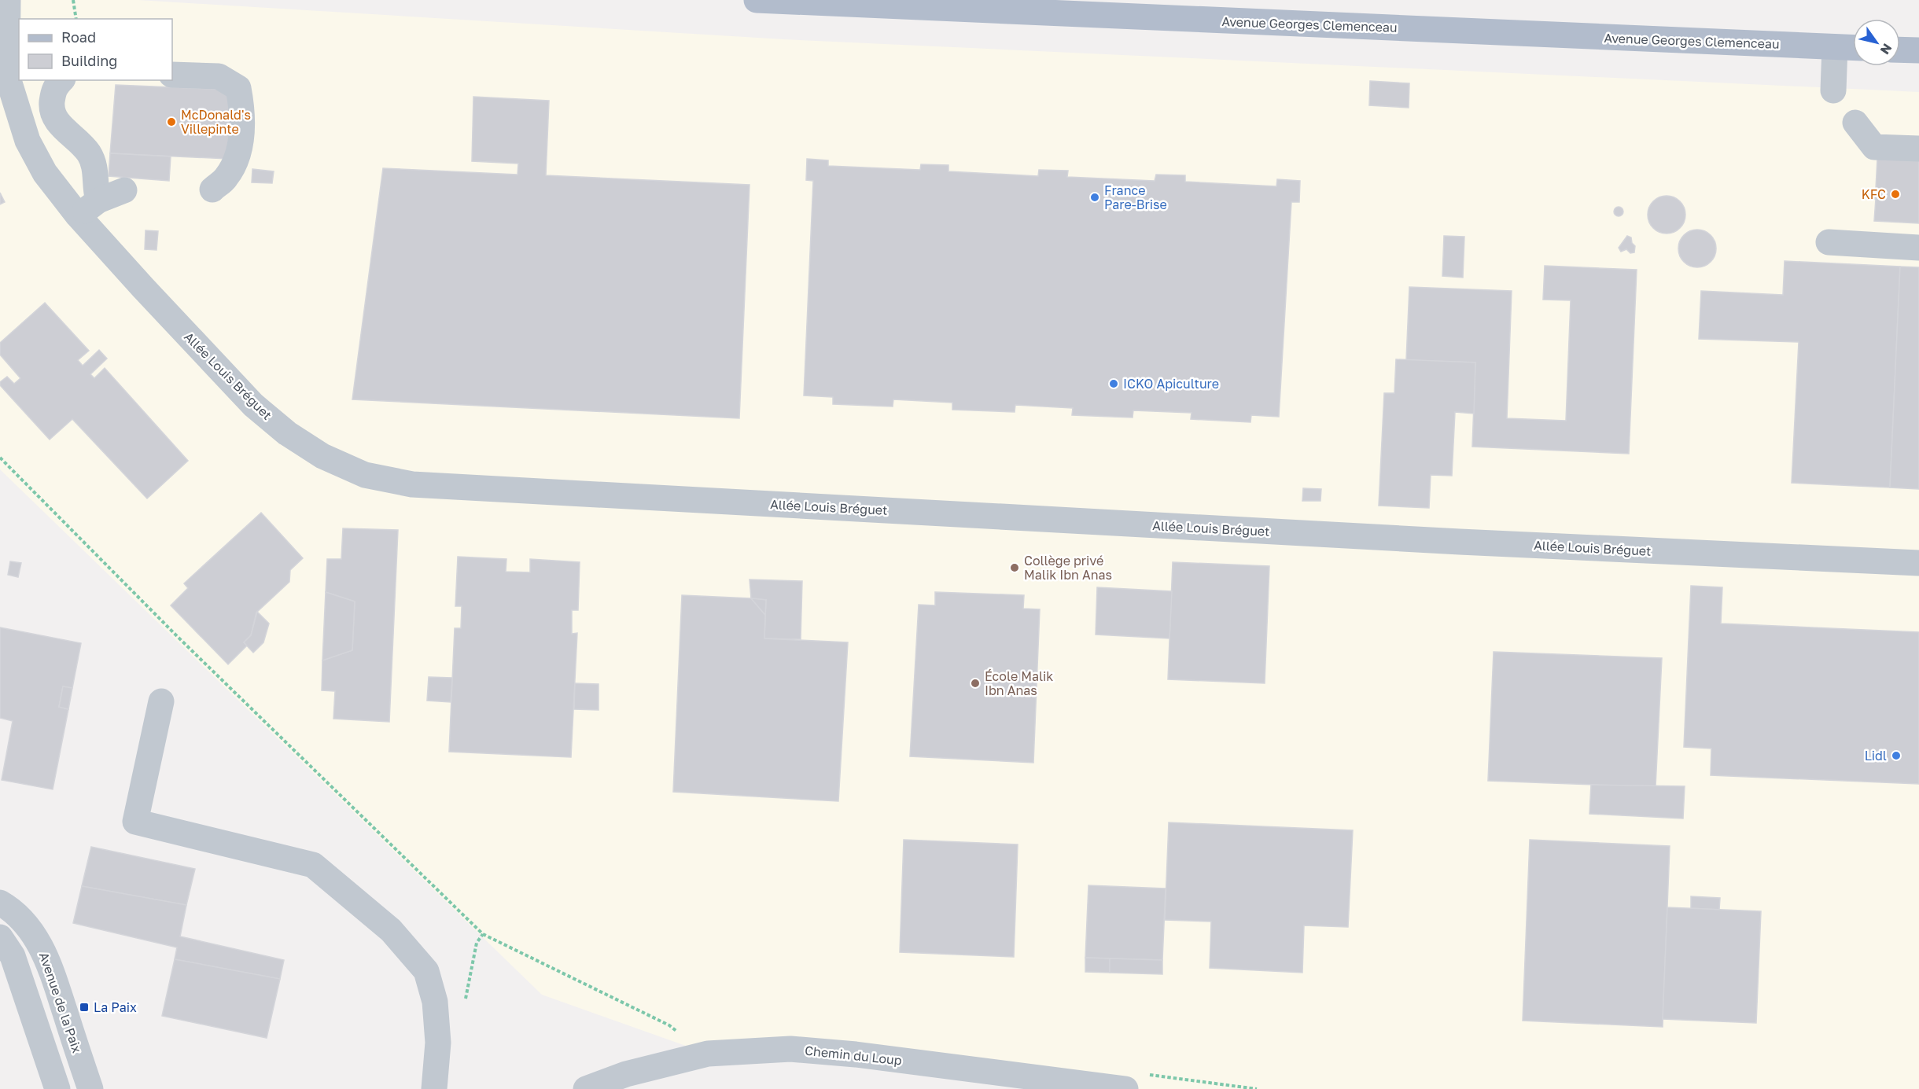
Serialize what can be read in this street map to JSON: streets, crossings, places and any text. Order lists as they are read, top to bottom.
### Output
{
  "streets": {
    "main road": ["Avenue Georges Clemenceau"],
    "street": ["Allée Louis Bréguet", "Avenue de la Paix", "Chemin du Loup"]
  },
  "places": {
    "other": [
      "McDonald's Villepinte",
      "KFC",
      "France Pare-Brise",
      "ICKO Apiculture",
      "Collège privé Malik Ibn Anas",
      "École Malik Ibn Anas",
      "Lidl"
    ],
    "transit": ["La Paix"]
  },
  "legend": ["Road", "Building"],
  "north": "bottom right"
}
